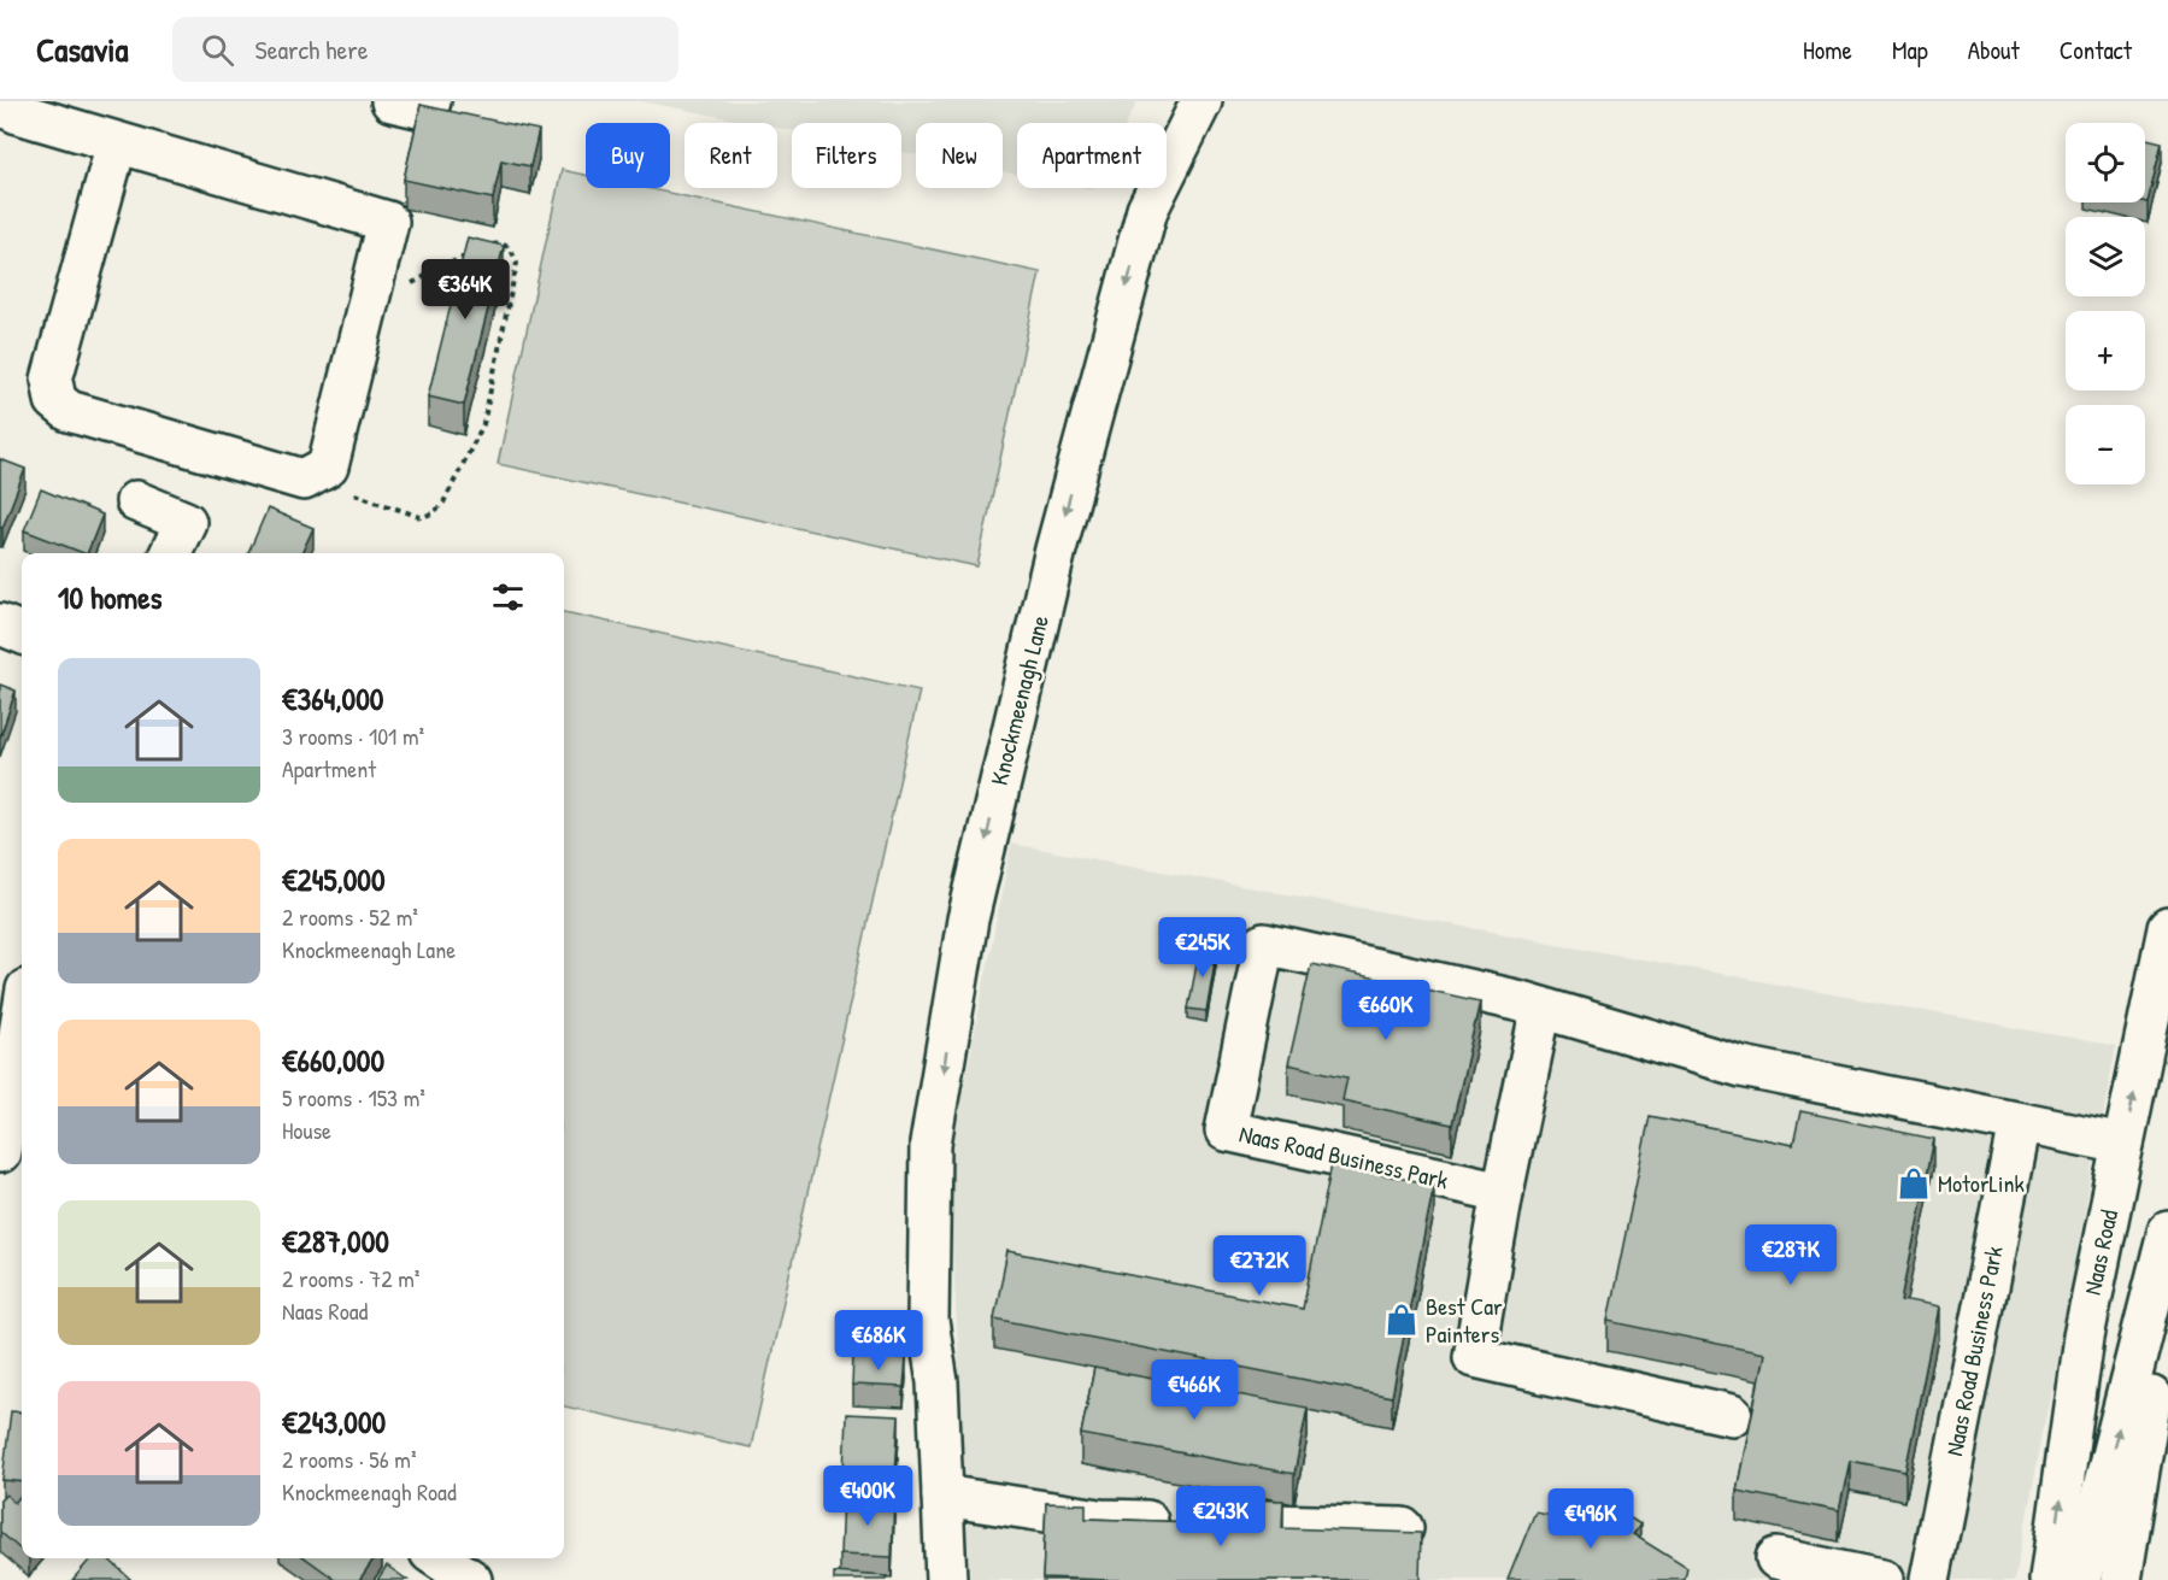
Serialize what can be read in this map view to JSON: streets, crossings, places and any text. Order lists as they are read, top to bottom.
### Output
{
  "streets": {
    "main road": ["Knockmeenagh Lane", "Naas Road Business Park", "Naas Road"]
  },
  "crossings": [
    ["Naas Road Business Park", "Naas Road"]
  ],
  "one_way": ["Knockmeenagh Lane"],
  "places": {
    "shop": ["MotorLink", "Best Car Painters"]
  },
  "page": {
    "header": "Casavia",
    "search": "Search here",
    "nav": [
      "Home",
      "Map",
      "About",
      "Contact"
    ],
    "map_buttons": ["+", "−"],
    "chip": [
      "Buy",
      "Rent",
      "Filters",
      "New",
      "Apartment"
    ],
    "price": [
      "€364K",
      "€245K",
      "€660K",
      "€287K",
      "€272K",
      "€686K",
      "€466K",
      "€400K",
      "€243K",
      "€496K"
    ],
    "heading": "10 homes",
    "list": [
      {
        "name": "€364,000",
        "note": "3 rooms · 101 m² · Apartment"
      },
      {
        "name": "€245,000",
        "note": "2 rooms · 52 m² · Knockmeenagh Lane"
      },
      {
        "name": "€660,000",
        "note": "5 rooms · 153 m² · House"
      },
      {
        "name": "€287,000",
        "note": "2 rooms · 72 m² · Naas Road"
      },
      {
        "name": "€243,000",
        "note": "2 rooms · 56 m² · Knockmeenagh Road"
      }
    ]
  }
}
